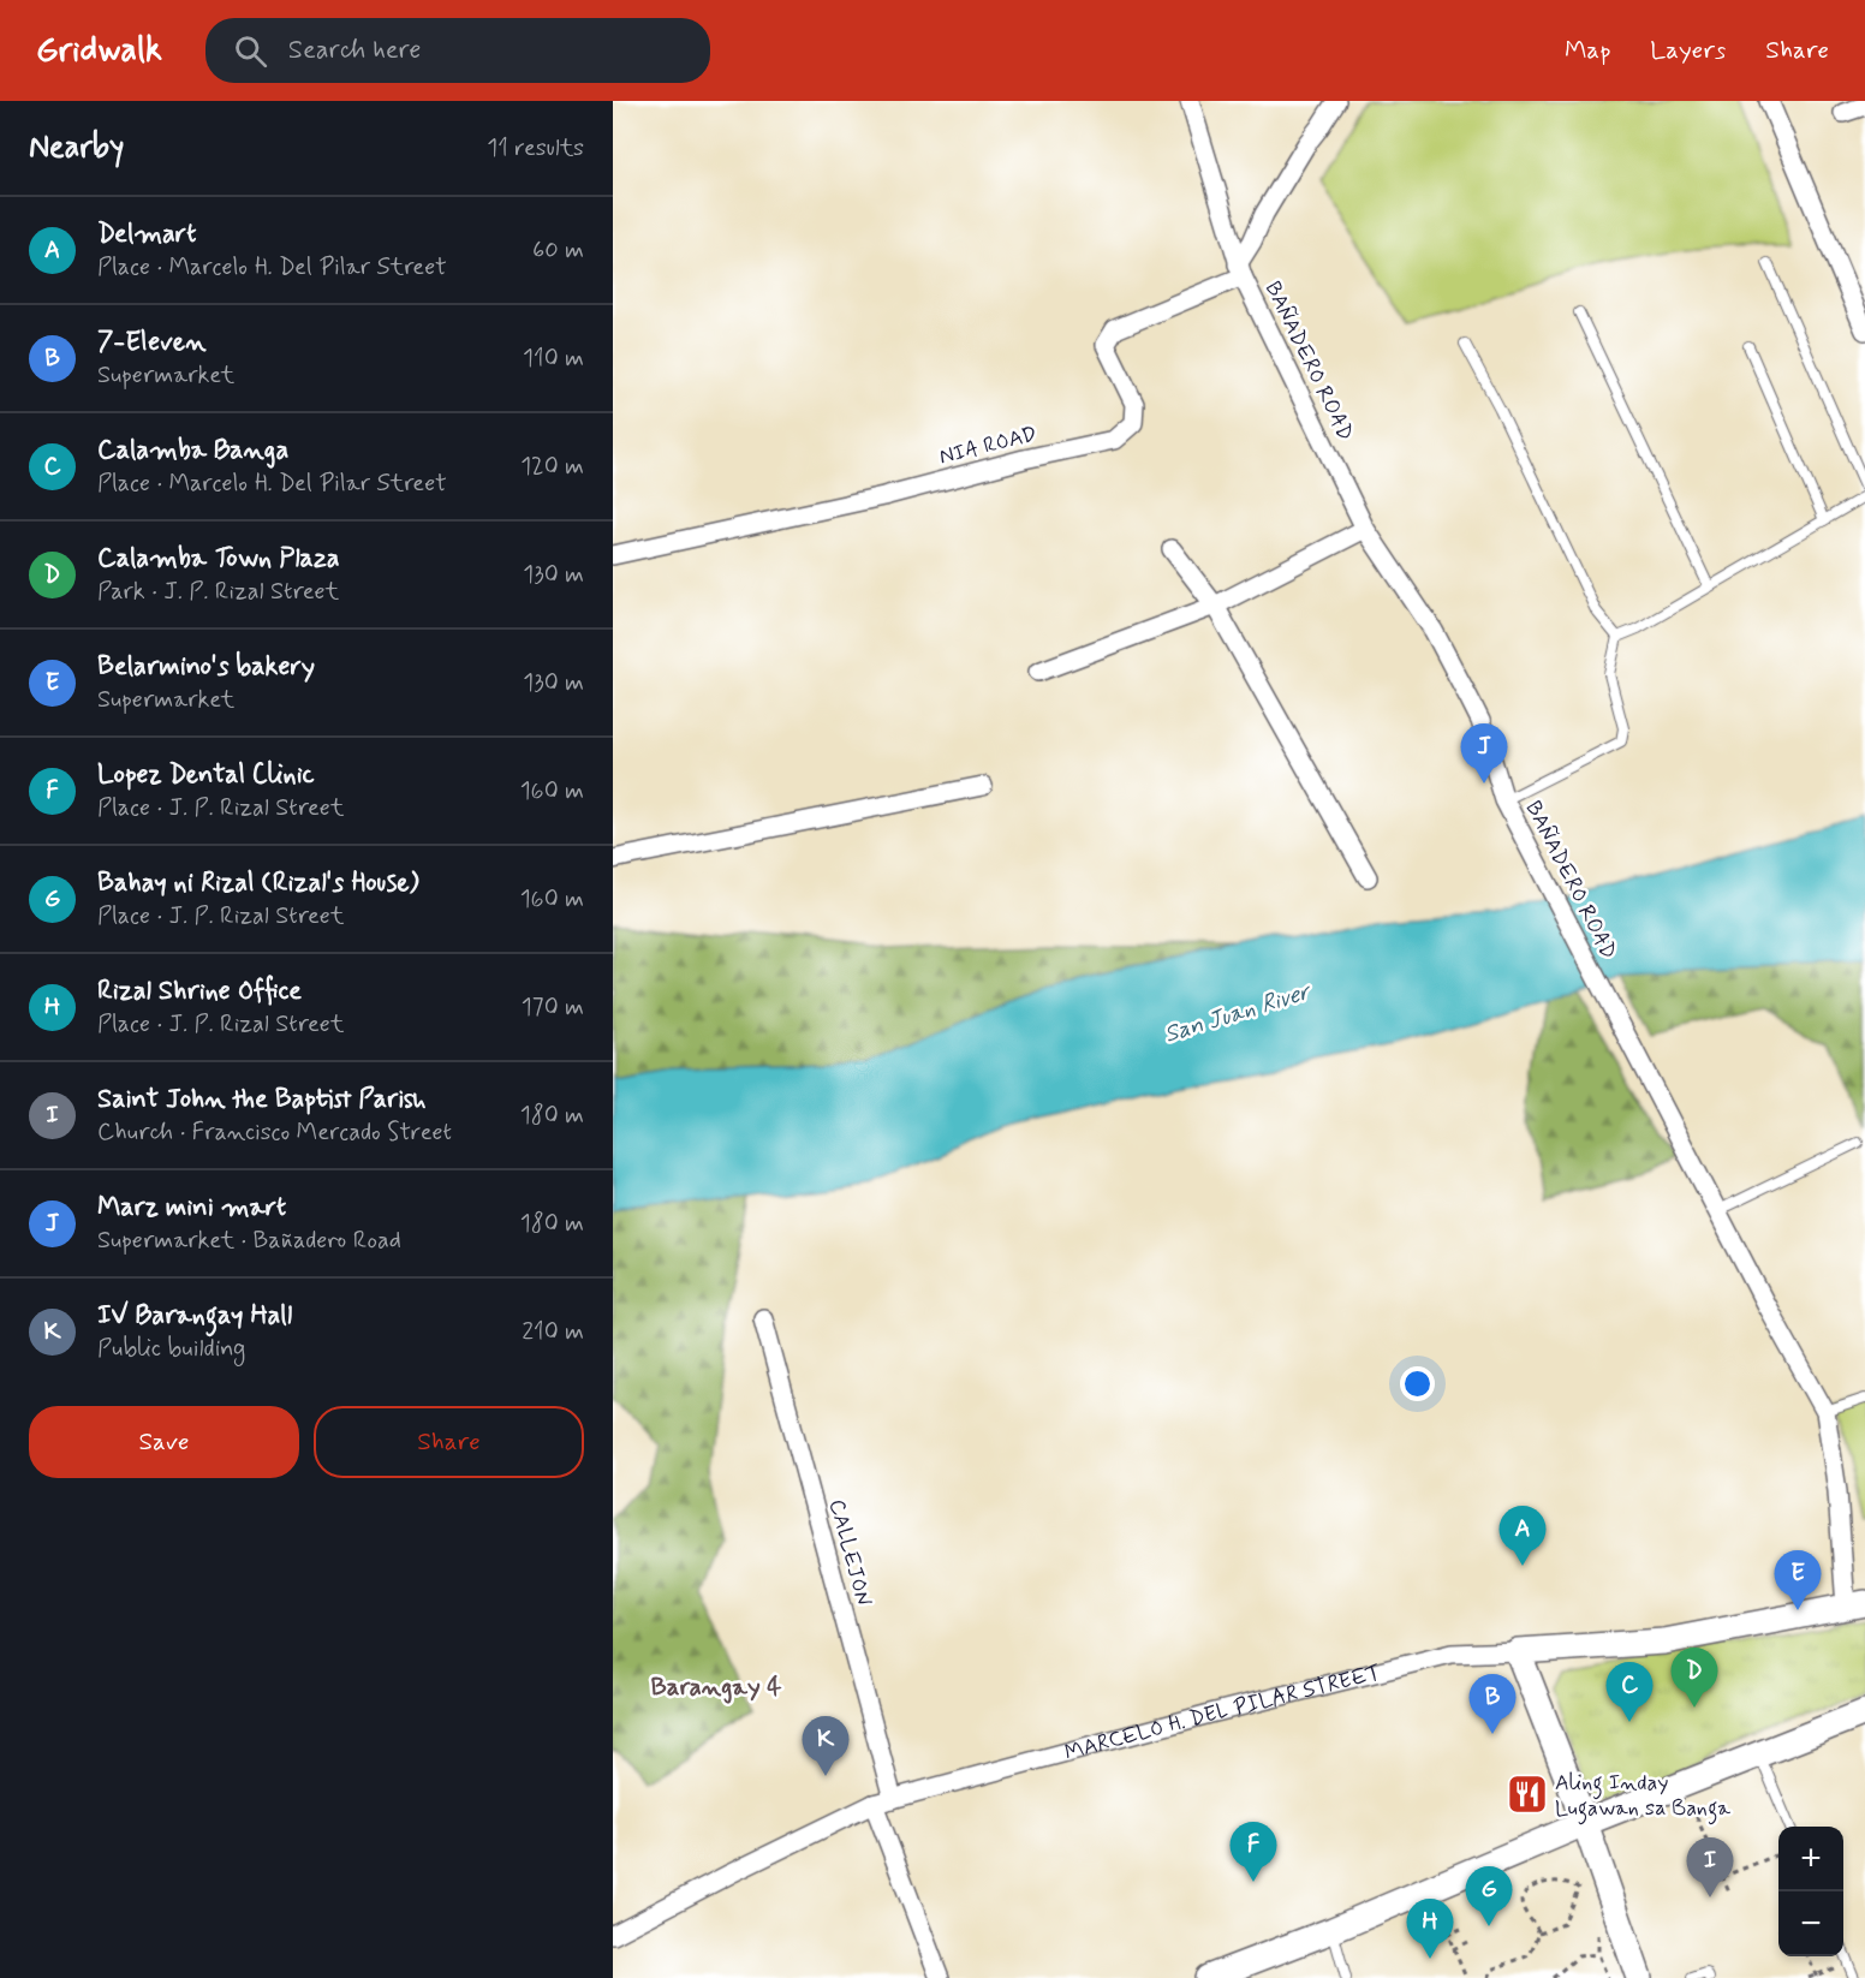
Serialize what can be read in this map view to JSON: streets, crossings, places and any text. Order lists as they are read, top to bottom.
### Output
{
  "streets": {
    "main road": ["MARCELO H. DEL PILAR STREET"],
    "street": ["BAÑADERO ROAD", "NIA ROAD", "CALLEJON"]
  },
  "crossings": [
    ["BAÑADERO ROAD", "NIA ROAD"],
    ["BAÑADERO ROAD", "MARCELO H. DEL PILAR STREET"],
    ["CALLEJON", "MARCELO H. DEL PILAR STREET"]
  ],
  "districts": ["Barangay 4"],
  "water": ["San Juan River"],
  "places": {
    "restaurant": ["Aling Inday Lugawan sa Banga"]
  },
  "page": {
    "header": "Gridwalk",
    "search": "Search here",
    "nav": ["Map", "Layers", "Share"],
    "heading": ["Nearby", "11 results"],
    "list": [
      {
        "mark": "A",
        "name": "Delmart",
        "note": "Place · Marcelo H. Del Pilar Street",
        "value": "60 m"
      },
      {
        "mark": "B",
        "name": "7-Eleven",
        "note": "Supermarket",
        "value": "110 m"
      },
      {
        "mark": "C",
        "name": "Calamba Banga",
        "note": "Place · Marcelo H. Del Pilar Street",
        "value": "120 m"
      },
      {
        "mark": "D",
        "name": "Calamba Town Plaza",
        "note": "Park · J. P. Rizal Street",
        "value": "130 m"
      },
      {
        "mark": "E",
        "name": "Belarmino's bakery",
        "note": "Supermarket",
        "value": "130 m"
      },
      {
        "mark": "F",
        "name": "Lopez Dental Clinic",
        "note": "Place · J. P. Rizal Street",
        "value": "160 m"
      },
      {
        "mark": "G",
        "name": "Bahay ni Rizal (Rizal's House)",
        "note": "Place · J. P. Rizal Street",
        "value": "160 m"
      },
      {
        "mark": "H",
        "name": "Rizal Shrine Office",
        "note": "Place · J. P. Rizal Street",
        "value": "170 m"
      },
      {
        "mark": "I",
        "name": "Saint John the Baptist Parish",
        "note": "Church · Francisco Mercado Street",
        "value": "180 m"
      },
      {
        "mark": "J",
        "name": "Marz mini mart",
        "note": "Supermarket · Bañadero Road",
        "value": "180 m"
      },
      {
        "mark": "K",
        "name": "IV Barangay Hall",
        "note": "Public building",
        "value": "210 m"
      }
    ],
    "pins": [
      "J",
      "A",
      "E",
      "D",
      "C",
      "B",
      "K",
      "F",
      "I",
      "G",
      "H"
    ],
    "buttons": ["Save", "Share"],
    "map_buttons": ["+", "−"]
  }
}
